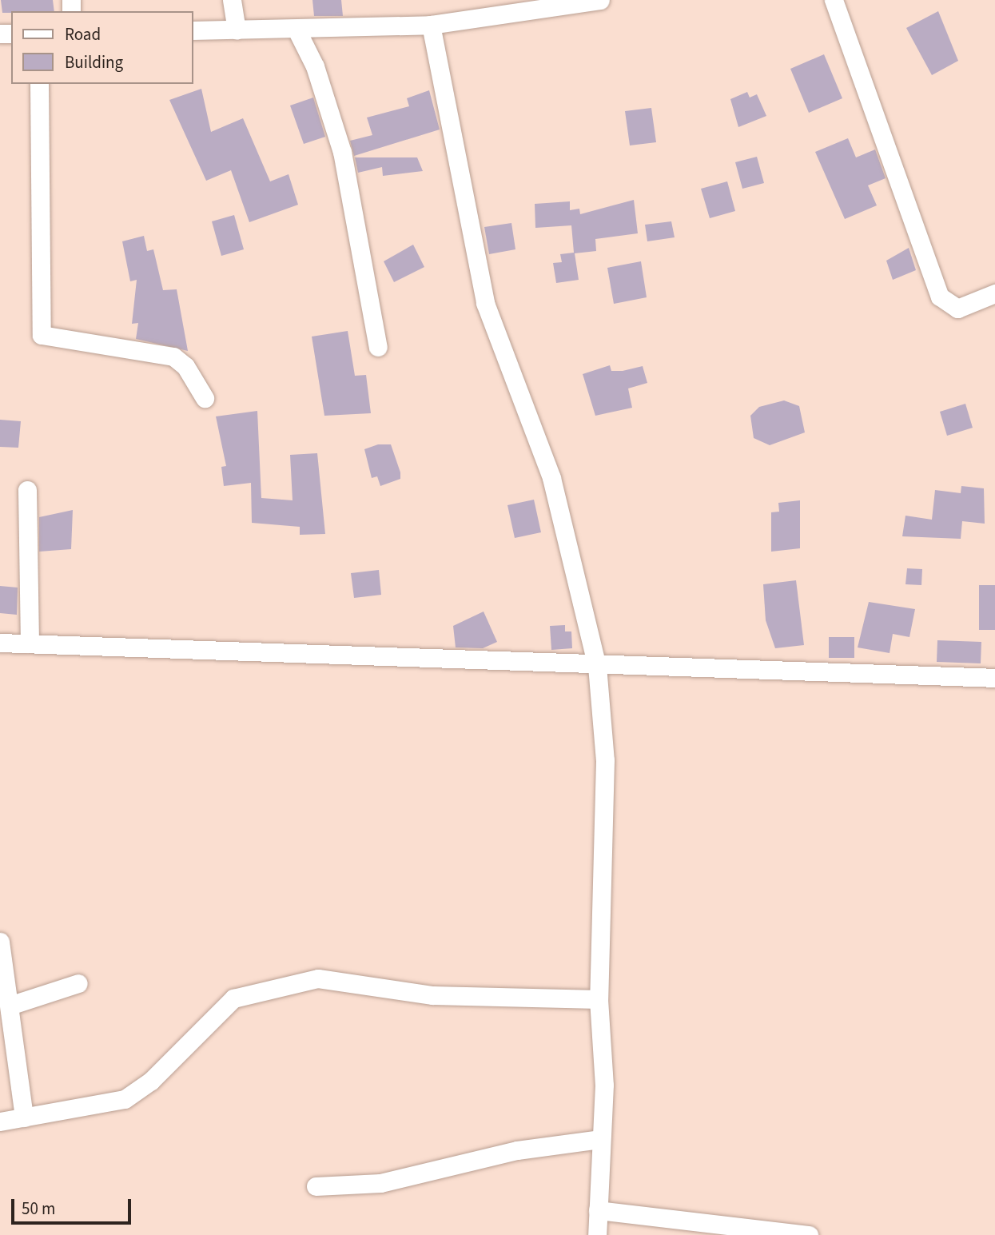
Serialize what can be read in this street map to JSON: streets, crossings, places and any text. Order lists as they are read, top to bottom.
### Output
{
  "legend": ["Road", "Building"],
  "scale_bar": "50 m"
}
